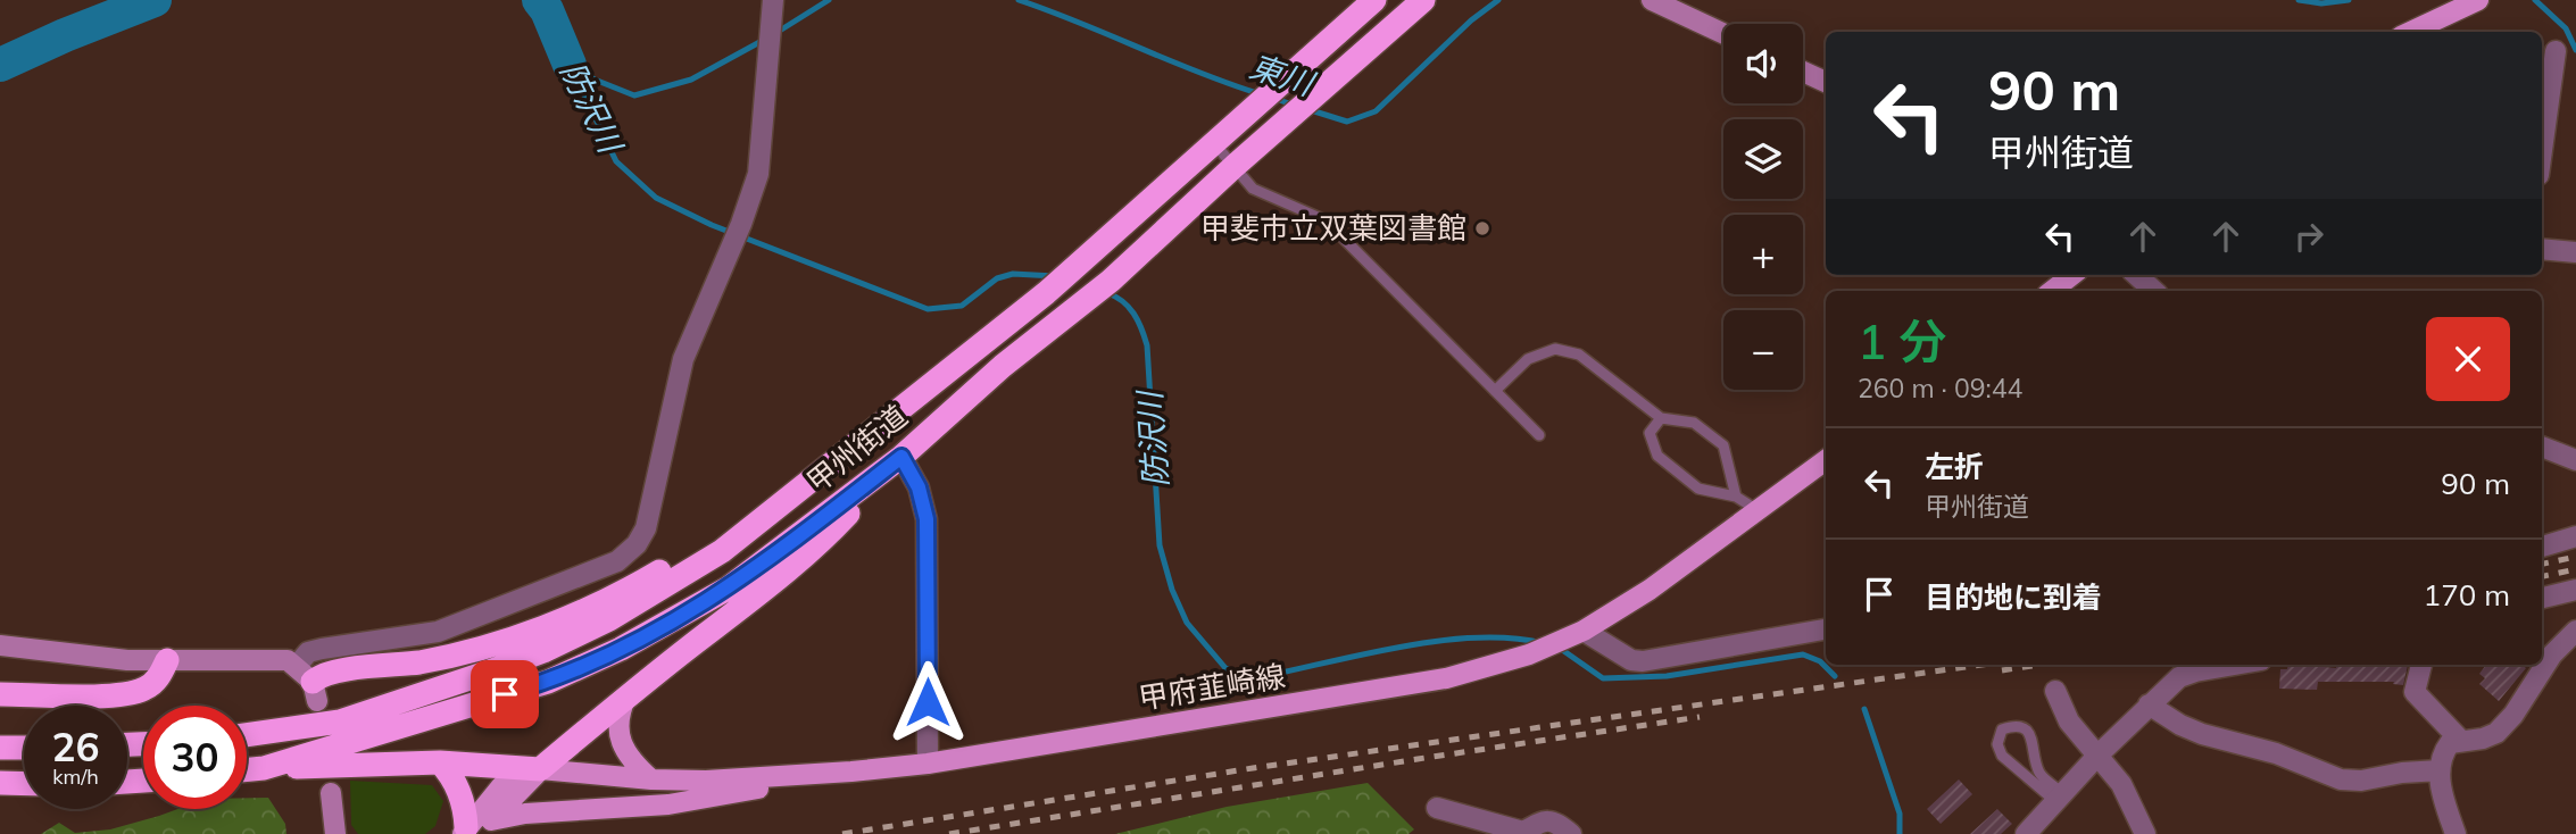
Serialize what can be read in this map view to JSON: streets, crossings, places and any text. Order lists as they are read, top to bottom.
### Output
{
  "streets": {
    "highway": ["甲州街道"],
    "main road": ["甲府韮崎線"]
  },
  "water": ["東川", "防沢川"],
  "places": ["甲斐市立双葉図書館"],
  "page": {
    "map_buttons": ["+", "−"],
    "turn": ["90 m", "甲州街道"],
    "heading": ["1 分", "260 m · 09:44"],
    "list": [
      {
        "name": "左折",
        "note": "甲州街道",
        "value": "90 m"
      },
      {
        "name": "目的地に到着",
        "value": "170 m"
      }
    ],
    "speed": "26 km/h",
    "limit": "30"
  }
}
